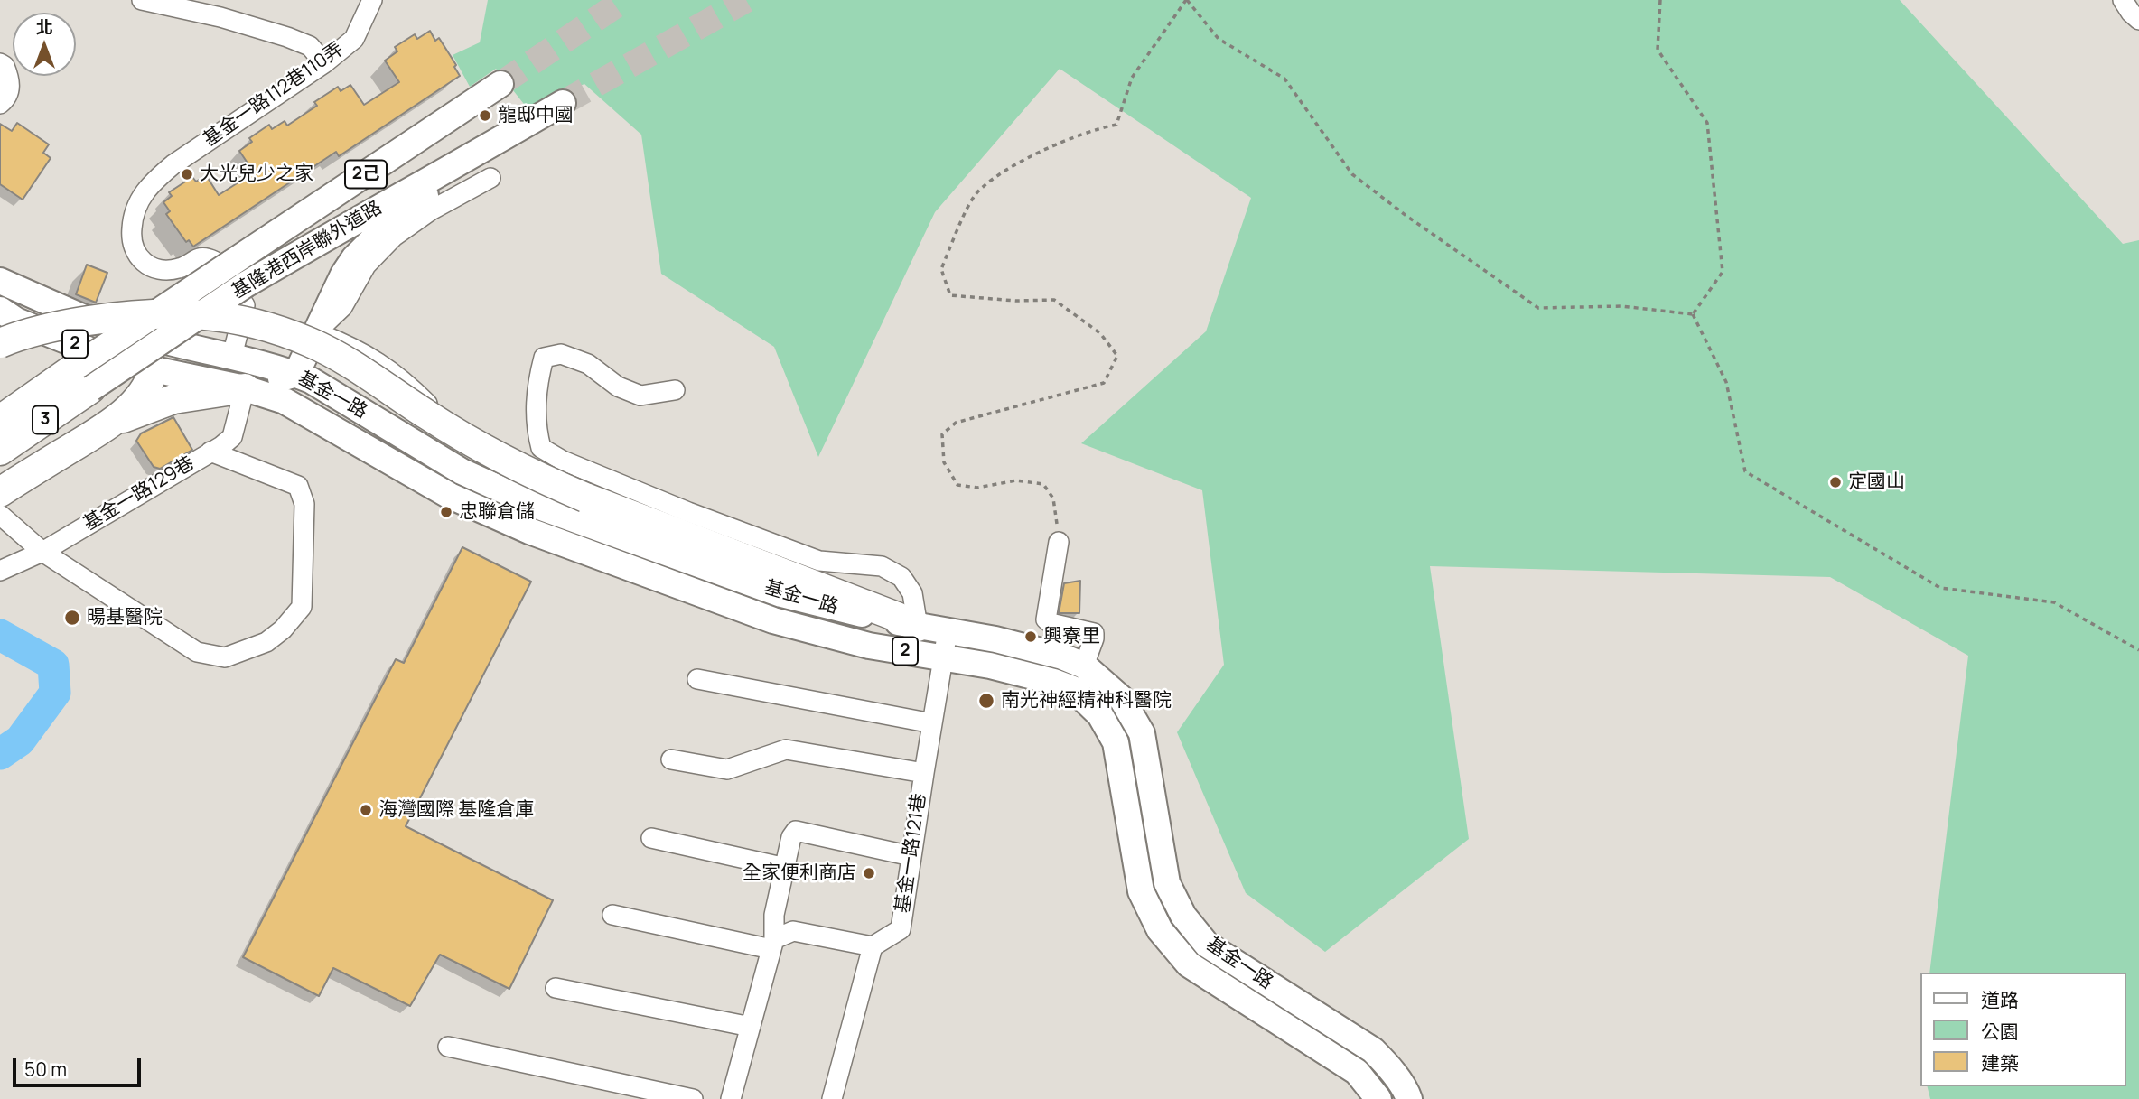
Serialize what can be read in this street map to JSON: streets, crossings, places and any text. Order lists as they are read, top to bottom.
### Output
{
  "streets": {
    "highway": ["3"],
    "main road": [
      "2己",
      "基隆港西岸聯外道路",
      "2",
      "基金一路"
    ],
    "street": ["基金一路112巷110弄", "基金一路129巷", "基金一路121巷"]
  },
  "crossings": [
    ["基金一路112巷110弄", "基隆港西岸聯外道路"],
    ["基隆港西岸聯外道路", "3"],
    ["基金一路", "基金一路129巷"],
    ["基金一路", "基金一路121巷"]
  ],
  "places": [
    "龍邸中國",
    "大光兒少之家",
    "定國山",
    "忠聯倉儲",
    "暘基醫院",
    "興寮里",
    "南光神經精神科醫院",
    "海灣國際 基隆倉庫",
    "全家便利商店"
  ],
  "legend": ["道路", "公園", "建築"],
  "scale_bar": "50 m",
  "north": "top"
}
